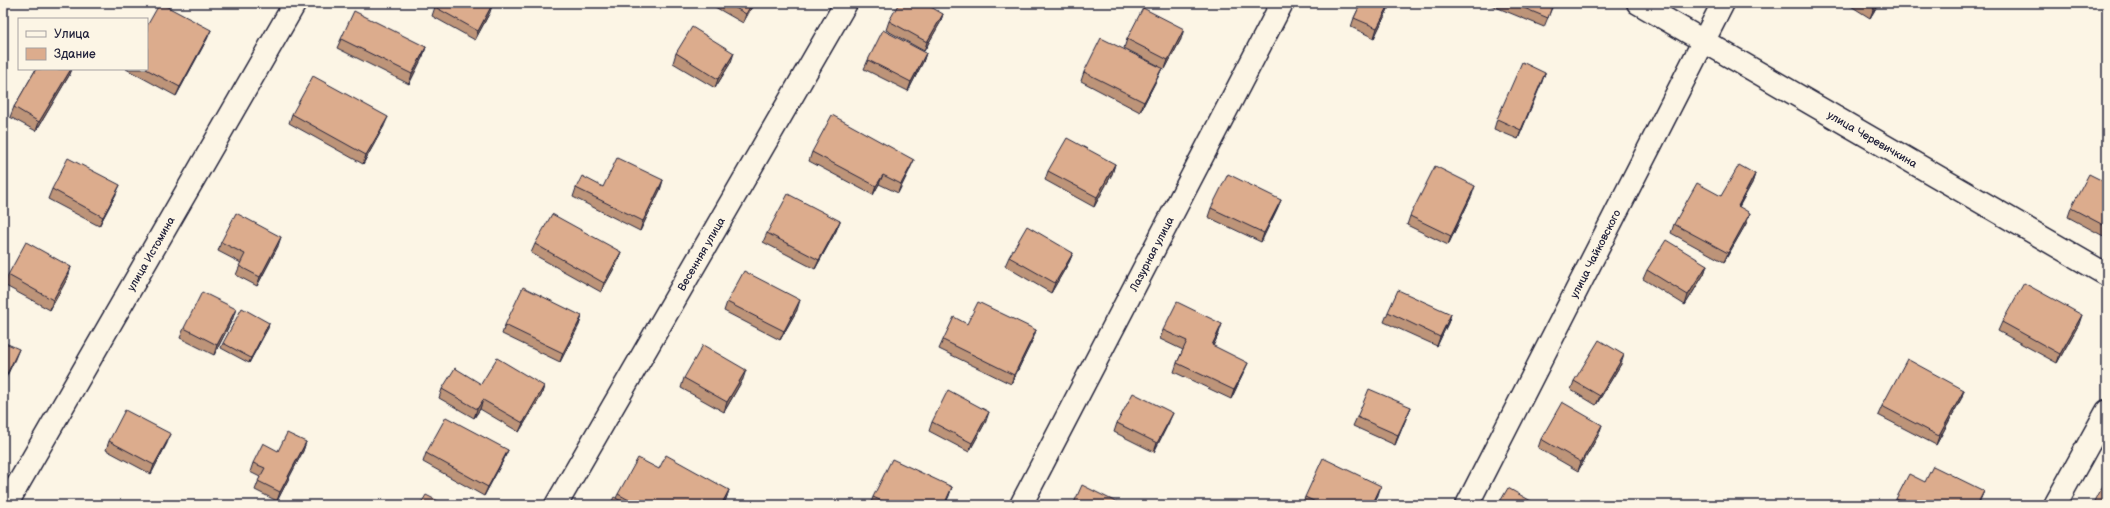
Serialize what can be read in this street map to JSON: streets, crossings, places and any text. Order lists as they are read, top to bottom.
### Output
{
  "streets": {
    "street": [
      "улица Черевичкина",
      "улица Истомина",
      "Весенняя улица",
      "Лазурная улица",
      "улица Чайковского"
    ]
  },
  "crossings": [
    ["улица Черевичкина", "улица Чайковского"]
  ],
  "legend": ["Улица", "Здание"]
}
